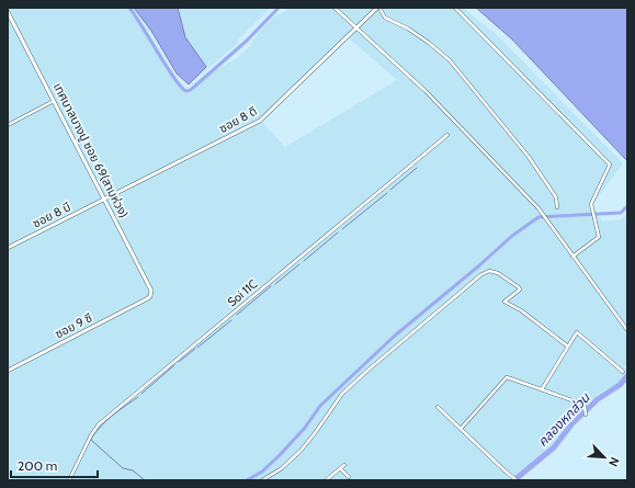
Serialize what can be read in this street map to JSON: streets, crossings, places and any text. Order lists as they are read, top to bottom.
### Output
{
  "streets": {
    "street": [
      "ซอย 8 ดี",
      "เทศบาลบางปู ซอย 69(สามห่วง)",
      "ซอย 8 บี",
      "Soi 11C",
      "ซอย 9 ซี"
    ]
  },
  "crossings": [
    ["ซอย 8 ดี", "เทศบาลบางปู ซอย 69(สามห่วง)"],
    ["ซอย 8 ดี", "ซอย 8 บี"],
    ["เทศบาลบางปู ซอย 69(สามห่วง)", "ซอย 8 บี"],
    ["เทศบาลบางปู ซอย 69(สามห่วง)", "ซอย 9 ซี"]
  ],
  "water": ["คลองหกส่วน"],
  "scale_bar": "200 m",
  "north": "bottom right"
}
